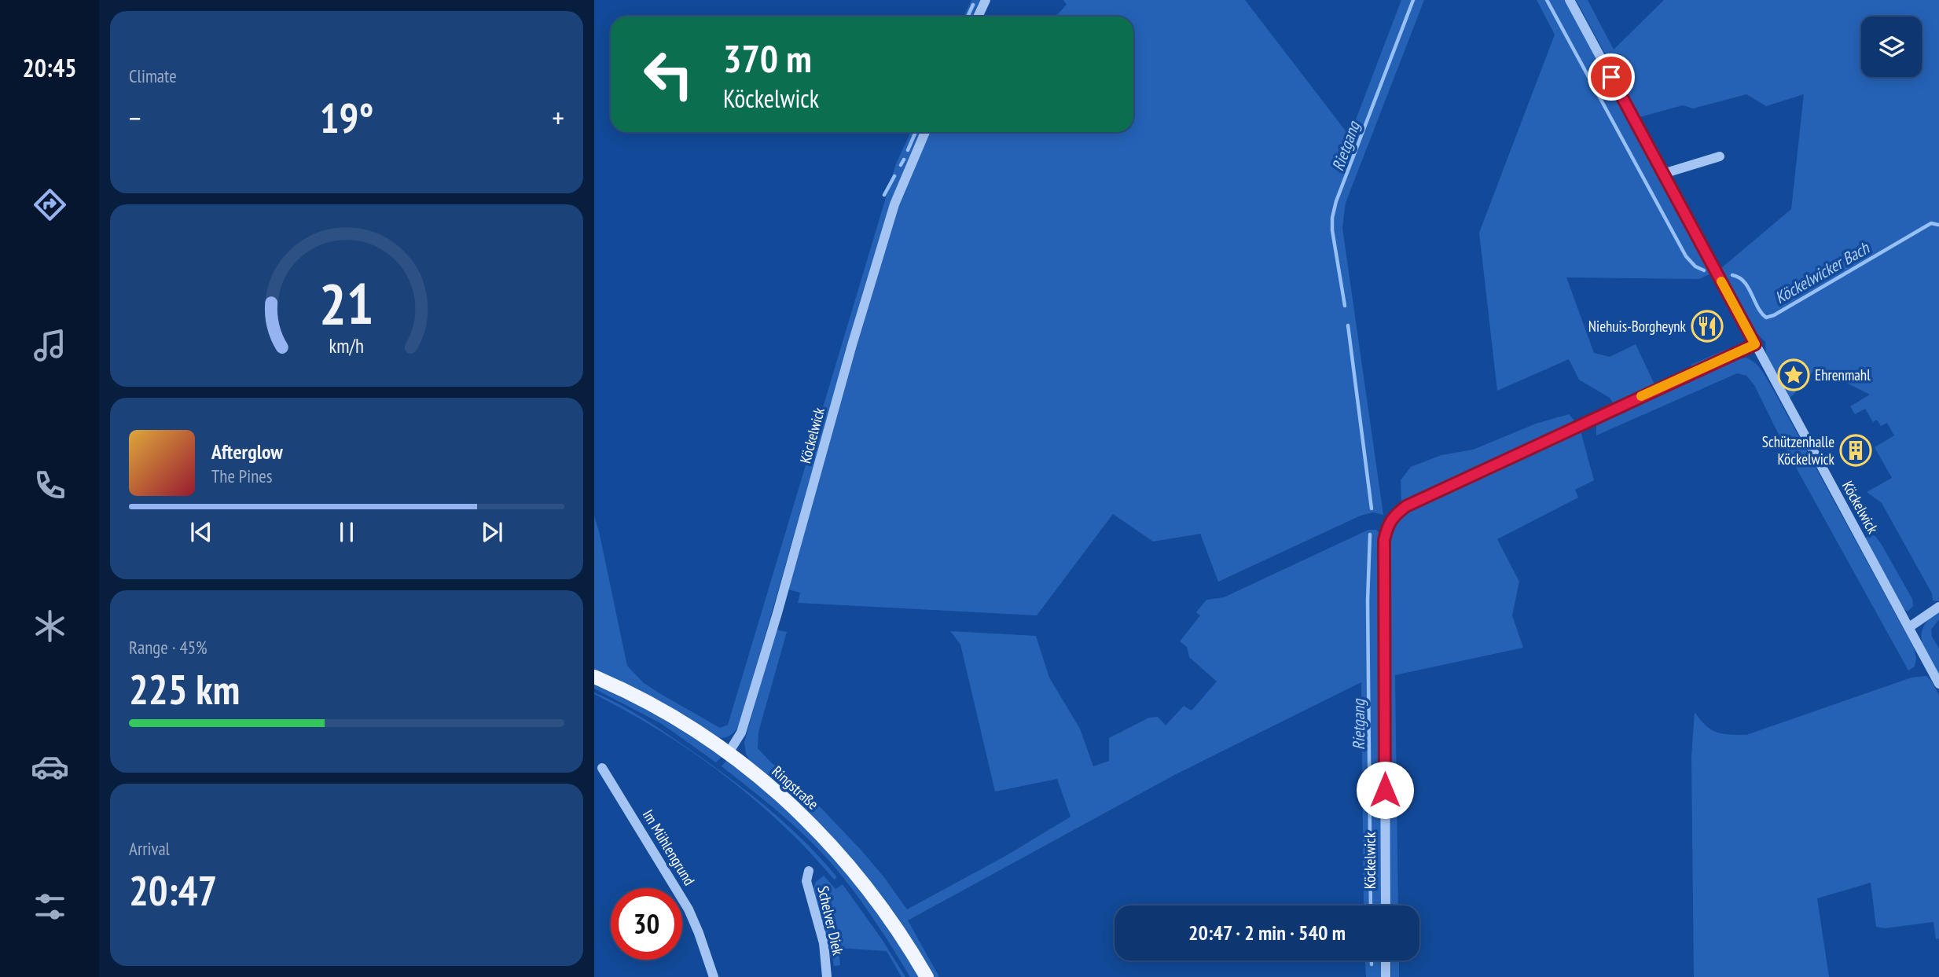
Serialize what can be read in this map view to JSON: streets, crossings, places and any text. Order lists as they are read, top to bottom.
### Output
{
  "streets": {
    "main road": ["Ringstraße"],
    "street": ["Köckelwick", "Im Mühlengrund", "Schelver Diek"]
  },
  "crossings": [
    ["Köckelwick", "Ringstraße"]
  ],
  "water": ["Rietgang", "Köckelwicker Bach"],
  "places": {
    "restaurant": ["Niehuis-Borgheynk"],
    "place": ["Ehrenmahl"],
    "building": ["Schützenhalle Köckelwick"]
  },
  "page": {
    "tabs": "20:45",
    "tile": [
      "Climate",
      ["Range · 45%", "225 km"],
      ["Arrival", "20:47"]
    ],
    "turn": ["370 m", "Köckelwick"],
    "heat": ["−", "19°", "+"],
    "song": ["Afterglow", "The Pines"],
    "limit": "30",
    "trip": "20:47 · 2 min · 540 m",
    "gauge": ["21", "km/h"]
  }
}
